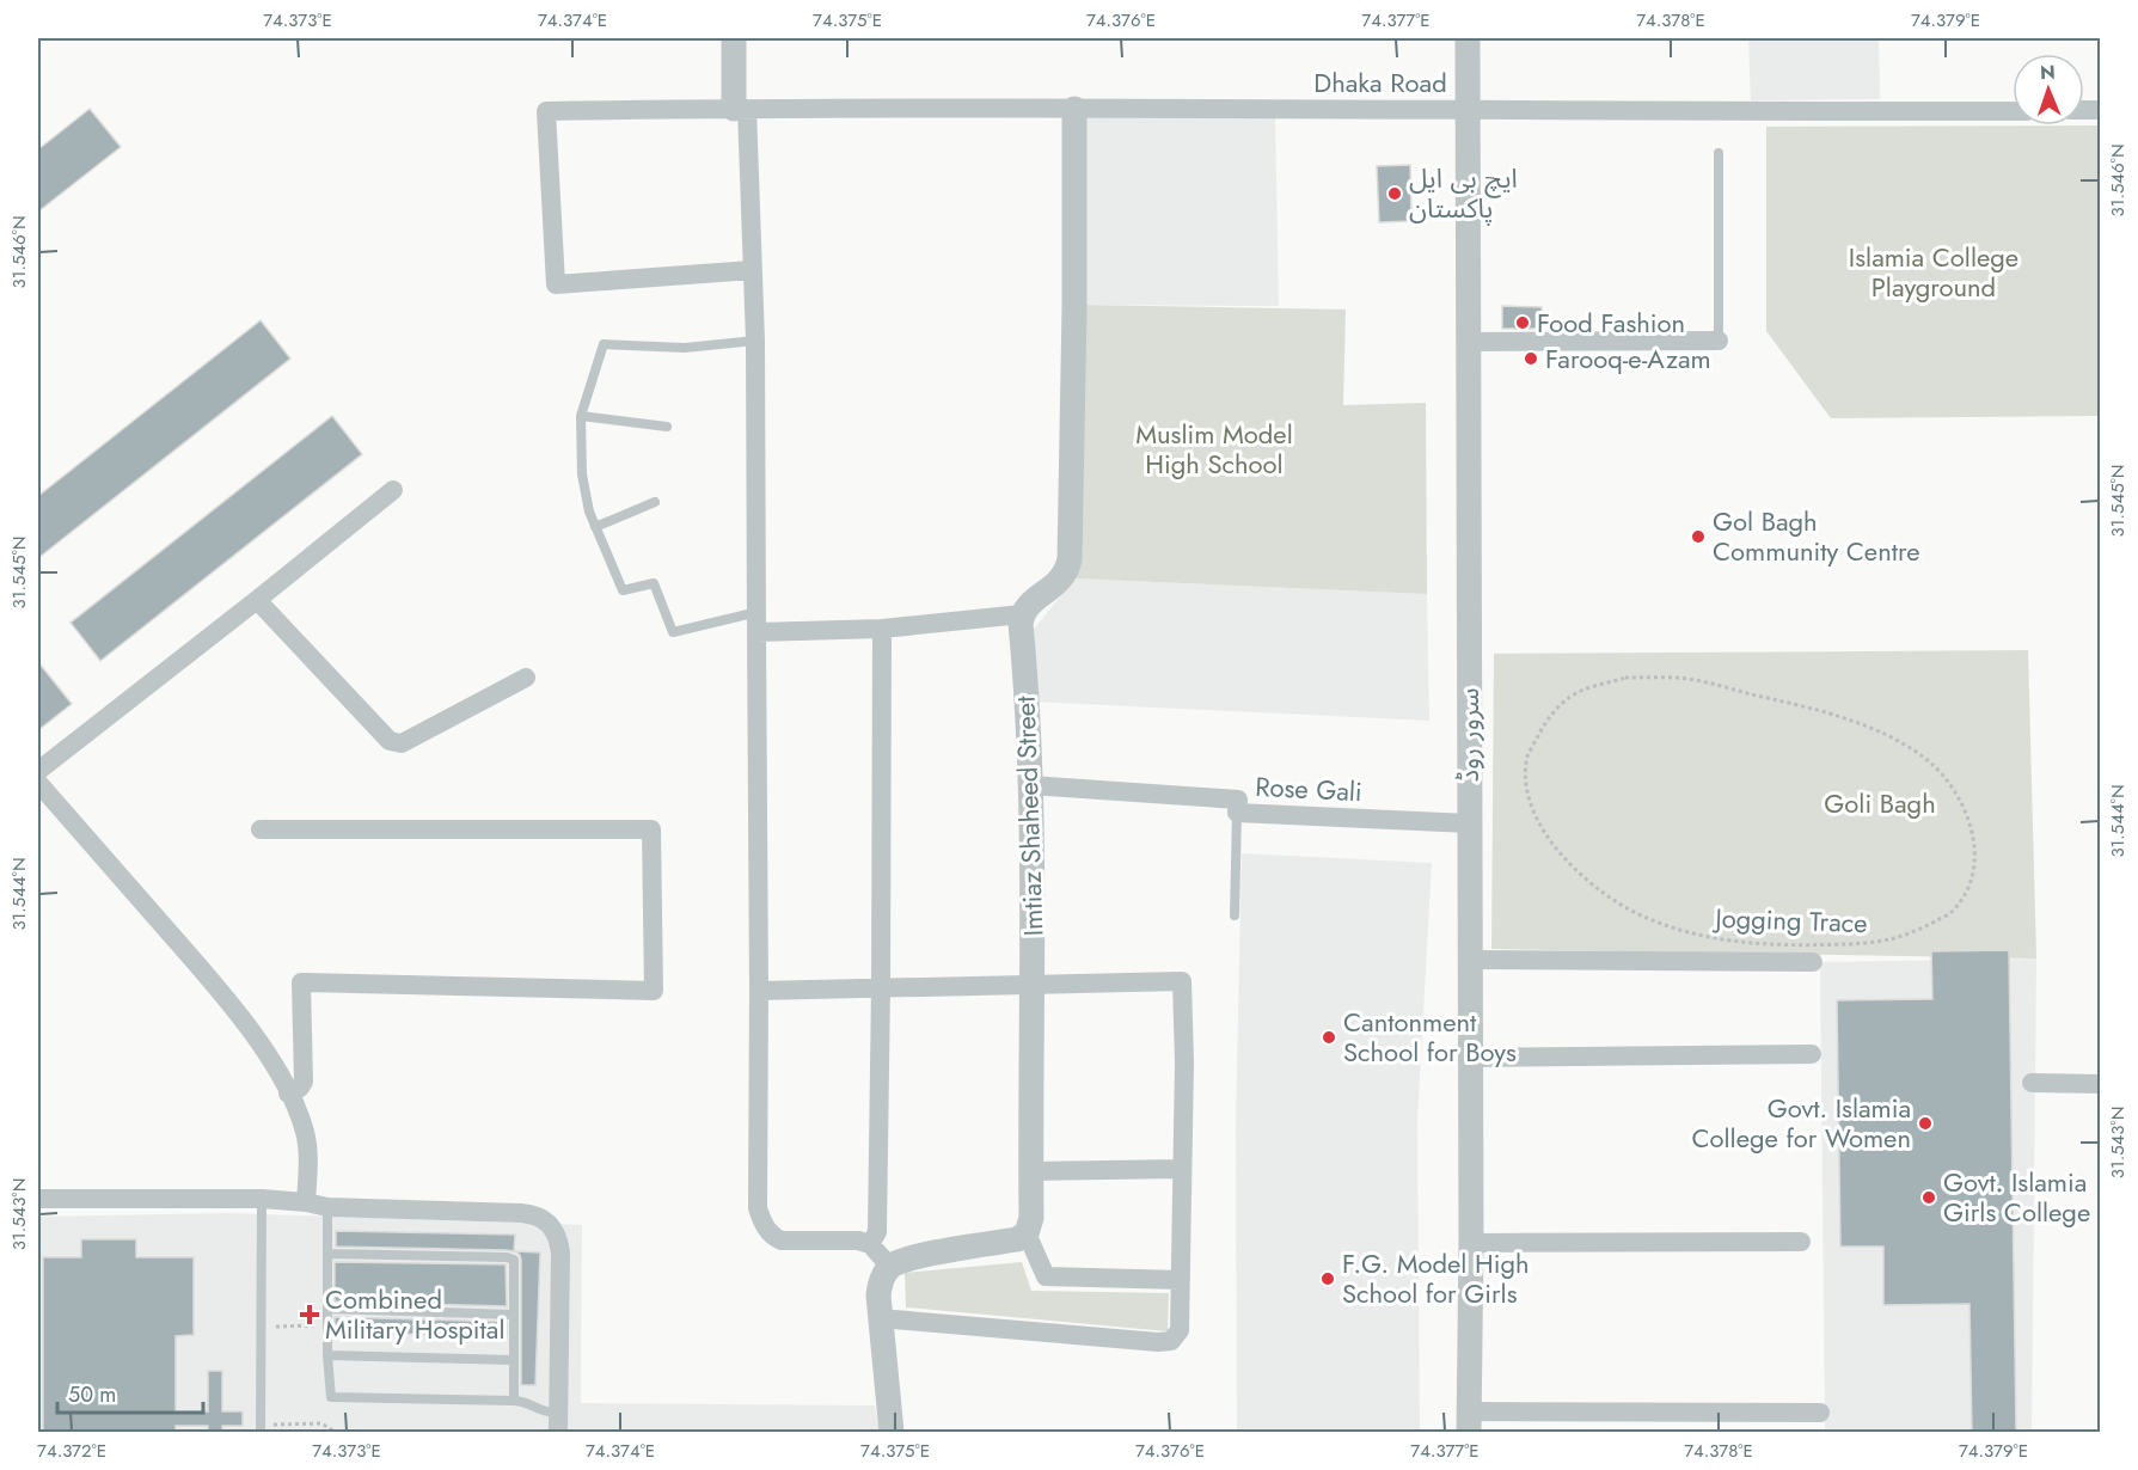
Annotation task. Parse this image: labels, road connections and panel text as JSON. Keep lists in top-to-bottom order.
{
  "streets": {
    "street": [
      "Dhaka Road",
      "سرور روڈ",
      "Rose Gali",
      "Imtiaz Shaheed Street"
    ],
    "path": ["Jogging Trace"]
  },
  "crossings": [
    ["Dhaka Road", "سرور روڈ"],
    ["سرور روڈ", "Rose Gali"],
    ["Rose Gali", "Imtiaz Shaheed Street"]
  ],
  "parks": ["Islamia College Playground", "Muslim Model High School", "Goli Bagh"],
  "places": {
    "other": [
      "ایچ بی ایل پاکستان",
      "Food Fashion",
      "Farooq-e-Azam",
      "Gol Bagh Community Centre",
      "Cantonment School for Boys",
      "Govt. Islamia College for Women",
      "Govt. Islamia Girls College",
      "F.G. Model High School for Girls"
    ],
    "health": ["Combined Military Hospital"]
  },
  "scale_bar": "50 m",
  "north": "top",
  "coordinates": [
    "74.373°E",
    "74.374°E",
    "74.375°E",
    "74.376°E",
    "74.377°E",
    "74.378°E",
    "74.379°E",
    "31.546°N",
    "31.545°N",
    "31.544°N",
    "31.543°N",
    "74.372°E"
  ]
}
